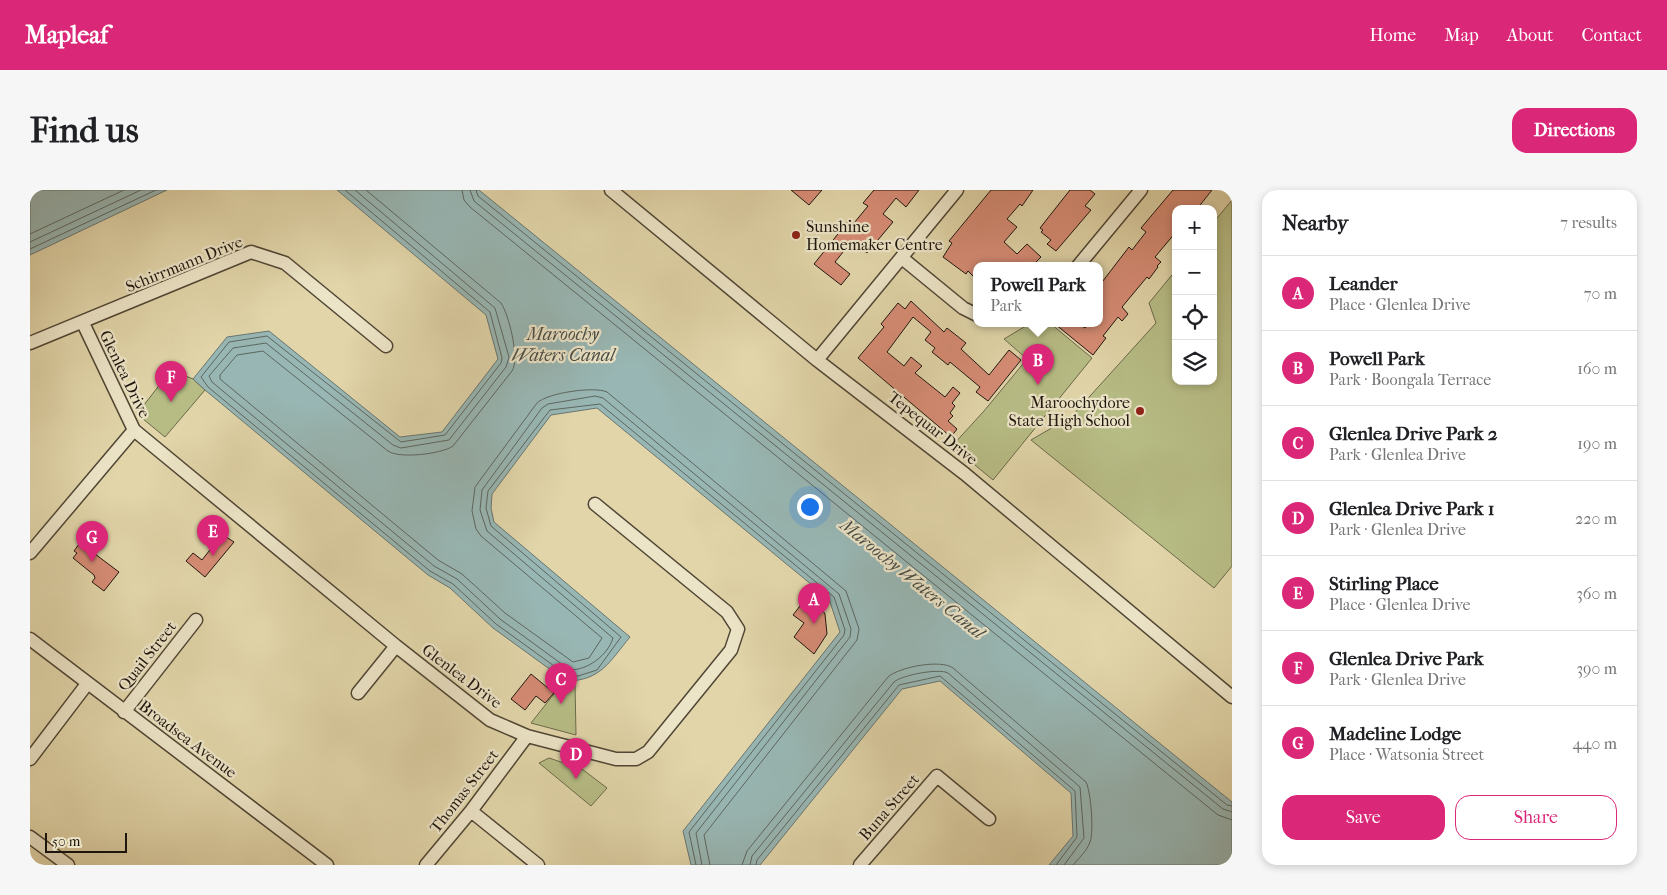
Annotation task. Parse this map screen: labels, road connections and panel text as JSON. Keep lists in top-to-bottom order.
{
  "streets": {
    "street": [
      "Schirrmann Drive",
      "Glenlea Drive",
      "Tepequar Drive",
      "Quail Street",
      "Broadsea Avenue",
      "Thomas Street",
      "Buna Street"
    ]
  },
  "crossings": [
    ["Schirrmann Drive", "Glenlea Drive"],
    ["Glenlea Drive", "Thomas Street"],
    ["Quail Street", "Broadsea Avenue"]
  ],
  "water": ["Maroochy Waters Canal"],
  "places": ["Sunshine Homemaker Centre", "Maroochydore State High School"],
  "scale_bar": "50 m",
  "page": {
    "header": "Mapleaf",
    "nav": [
      "Home",
      "Map",
      "About",
      "Contact"
    ],
    "buttons": [
      "Directions",
      ["Save", "Share"]
    ],
    "title": "Find us",
    "heading": ["Nearby", "7 results"],
    "map_buttons": ["+", "−"],
    "list": [
      {
        "mark": "A",
        "name": "Leander",
        "note": "Place · Glenlea Drive",
        "value": "70 m"
      },
      {
        "mark": "B",
        "name": "Powell Park",
        "note": "Park · Boongala Terrace",
        "value": "160 m"
      },
      {
        "mark": "C",
        "name": "Glenlea Drive Park 2",
        "note": "Park · Glenlea Drive",
        "value": "190 m"
      },
      {
        "mark": "D",
        "name": "Glenlea Drive Park 1",
        "note": "Park · Glenlea Drive",
        "value": "220 m"
      },
      {
        "mark": "E",
        "name": "Stirling Place",
        "note": "Place · Glenlea Drive",
        "value": "360 m"
      },
      {
        "mark": "F",
        "name": "Glenlea Drive Park",
        "note": "Park · Glenlea Drive",
        "value": "390 m"
      },
      {
        "mark": "G",
        "name": "Madeline Lodge",
        "note": "Place · Watsonia Street",
        "value": "440 m"
      }
    ],
    "popup": ["Powell Park", "Park"],
    "pins": [
      "B",
      "F",
      "E",
      "G",
      "A",
      "C",
      "D"
    ],
    "scale": "50 m"
  }
}
